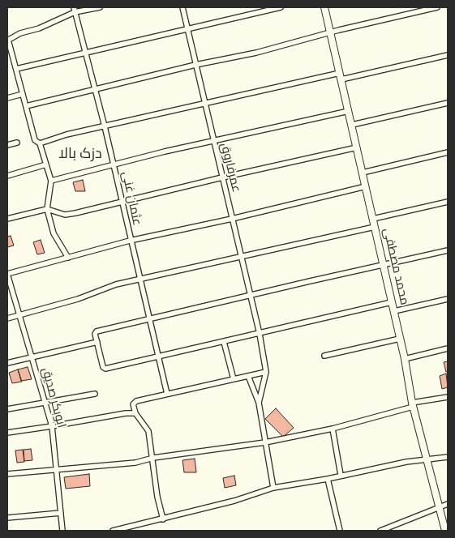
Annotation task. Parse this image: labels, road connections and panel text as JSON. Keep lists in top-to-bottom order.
{
  "streets": {
    "street": [
      "عمرفاروق",
      "عثمان غنی",
      "محمد مصطفی",
      "ابوبکر صدیق"
    ]
  },
  "districts": ["دزک بالا"]
}
